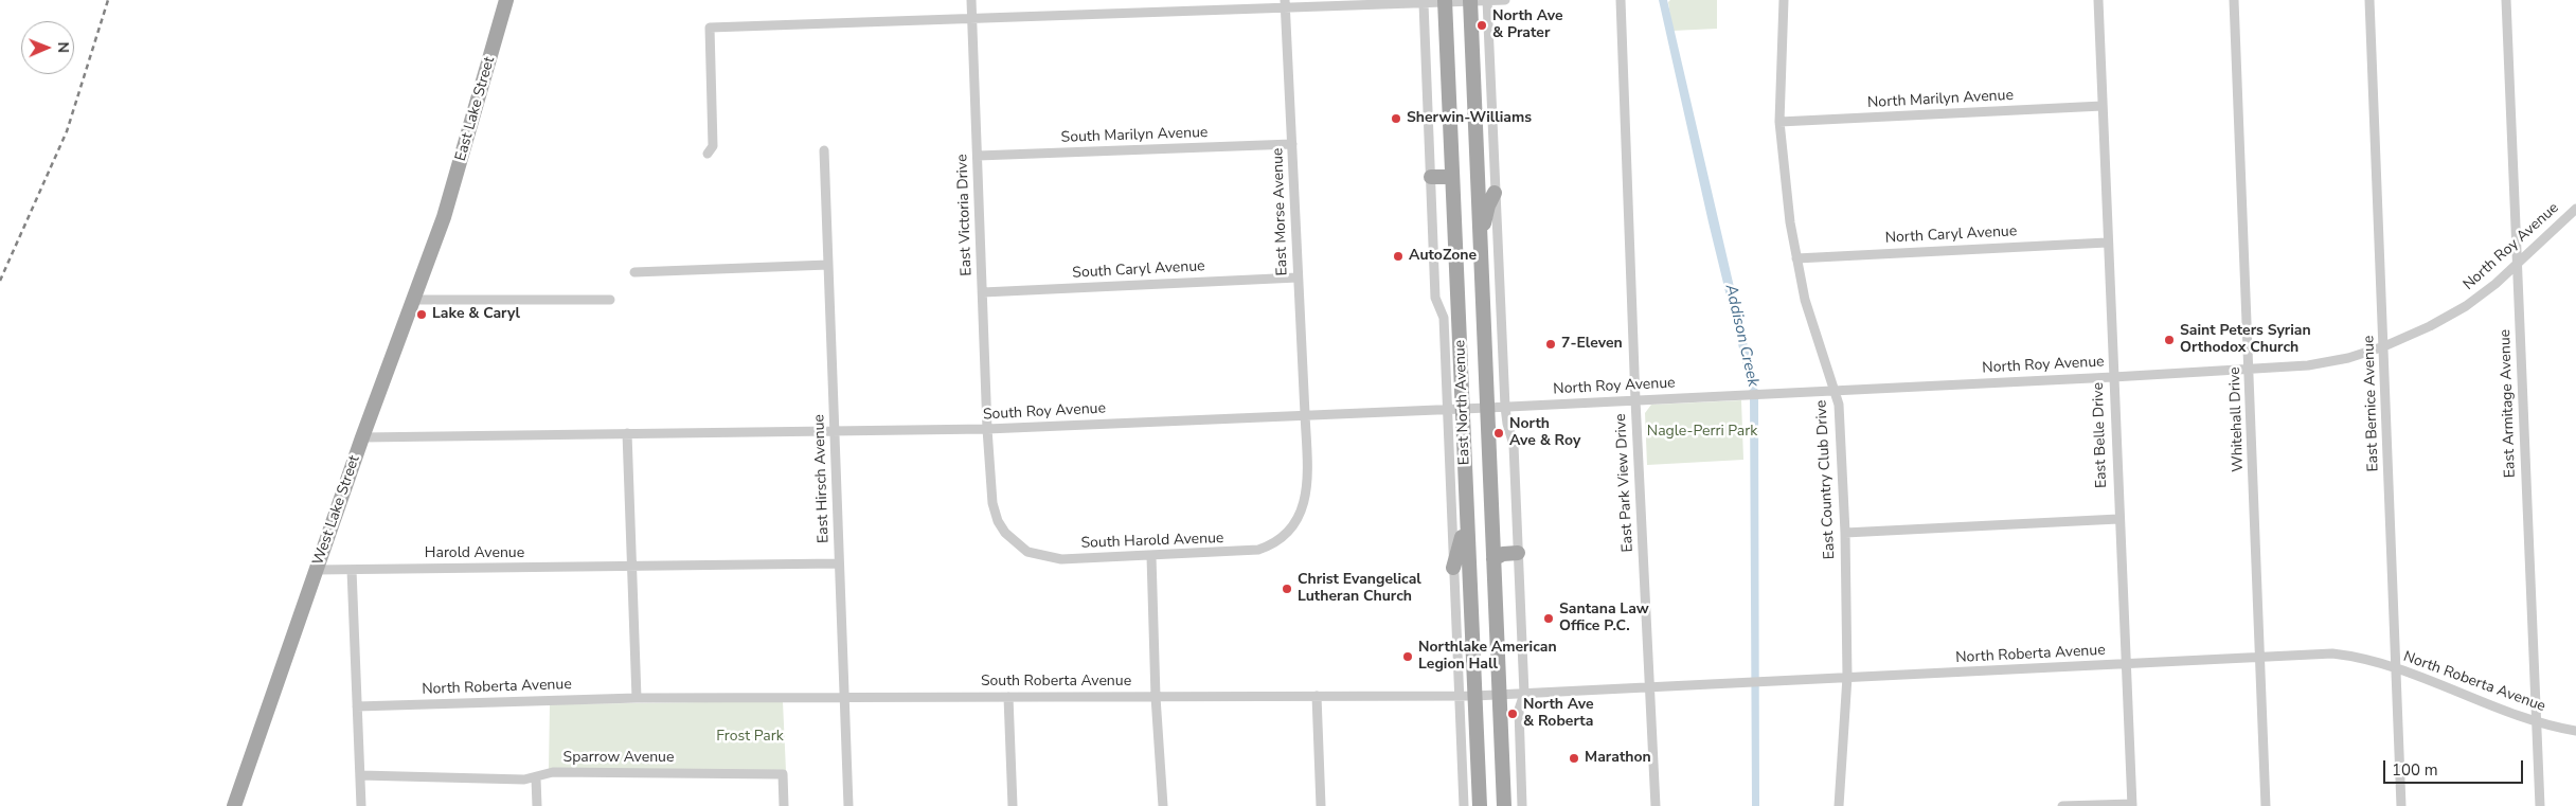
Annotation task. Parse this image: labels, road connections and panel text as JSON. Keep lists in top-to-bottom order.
{
  "streets": {
    "main road": ["East Lake Street", "East North Avenue", "West Lake Street"],
    "street": [
      "North Marilyn Avenue",
      "South Marilyn Avenue",
      "East Morse Avenue",
      "East Victoria Drive",
      "North Caryl Avenue",
      "North Roy Avenue",
      "South Caryl Avenue",
      "East Bernice Avenue",
      "East Armitage Avenue",
      "South Roy Avenue",
      "Whitehall Drive",
      "East Belle Drive",
      "East Hirsch Avenue",
      "East Country Club Drive",
      "East Park View Drive",
      "South Harold Avenue",
      "Harold Avenue",
      "North Roberta Avenue",
      "South Roberta Avenue",
      "Sparrow Avenue"
    ]
  },
  "crossings": [
    ["North Marilyn Avenue", "East Belle Drive"],
    ["North Marilyn Avenue", "East Country Club Drive"],
    ["East Lake Street", "West Lake Street"],
    ["South Marilyn Avenue", "East Morse Avenue"],
    ["South Marilyn Avenue", "East Victoria Drive"],
    ["East Morse Avenue", "South Caryl Avenue"],
    ["East Morse Avenue", "South Roy Avenue"],
    ["East Morse Avenue", "South Harold Avenue"],
    ["East Victoria Drive", "South Caryl Avenue"],
    ["East Victoria Drive", "South Roy Avenue"],
    ["East Victoria Drive", "South Harold Avenue"],
    ["North Caryl Avenue", "East Belle Drive"],
    ["North Caryl Avenue", "East Country Club Drive"],
    ["North Roy Avenue", "East North Avenue"],
    ["North Roy Avenue", "East Bernice Avenue"],
    ["North Roy Avenue", "East Armitage Avenue"],
    ["North Roy Avenue", "South Roy Avenue"],
    ["North Roy Avenue", "Whitehall Drive"],
    ["North Roy Avenue", "East Belle Drive"],
    ["North Roy Avenue", "East Country Club Drive"],
    ["North Roy Avenue", "East Park View Drive"],
    ["East North Avenue", "South Roy Avenue"],
    ["East North Avenue", "North Roberta Avenue"],
    ["East North Avenue", "South Roberta Avenue"],
    ["East Bernice Avenue", "North Roberta Avenue"],
    ["East Armitage Avenue", "North Roberta Avenue"],
    ["South Roy Avenue", "East Hirsch Avenue"],
    ["South Roy Avenue", "West Lake Street"],
    ["South Roy Avenue", "South Harold Avenue"],
    ["Whitehall Drive", "North Roberta Avenue"],
    ["East Belle Drive", "North Roberta Avenue"],
    ["East Hirsch Avenue", "South Roberta Avenue"],
    ["East Country Club Drive", "North Roberta Avenue"],
    ["East Park View Drive", "North Roberta Avenue"],
    ["West Lake Street", "Harold Avenue"],
    ["North Roberta Avenue", "South Roberta Avenue"]
  ],
  "water": ["Addison Creek"],
  "parks": ["Nagle-Perri Park", "Frost Park"],
  "places": [
    "North Ave & Prater",
    "Sherwin-Williams",
    "AutoZone",
    "Lake & Caryl",
    "Saint Peters Syrian Orthodox Church",
    "7-Eleven",
    "North Ave & Roy",
    "Christ Evangelical Lutheran Church",
    "Santana Law Office P.C.",
    "Northlake American Legion Hall",
    "North Ave & Roberta",
    "Marathon"
  ],
  "scale_bar": "100 m",
  "north": "right"
}
